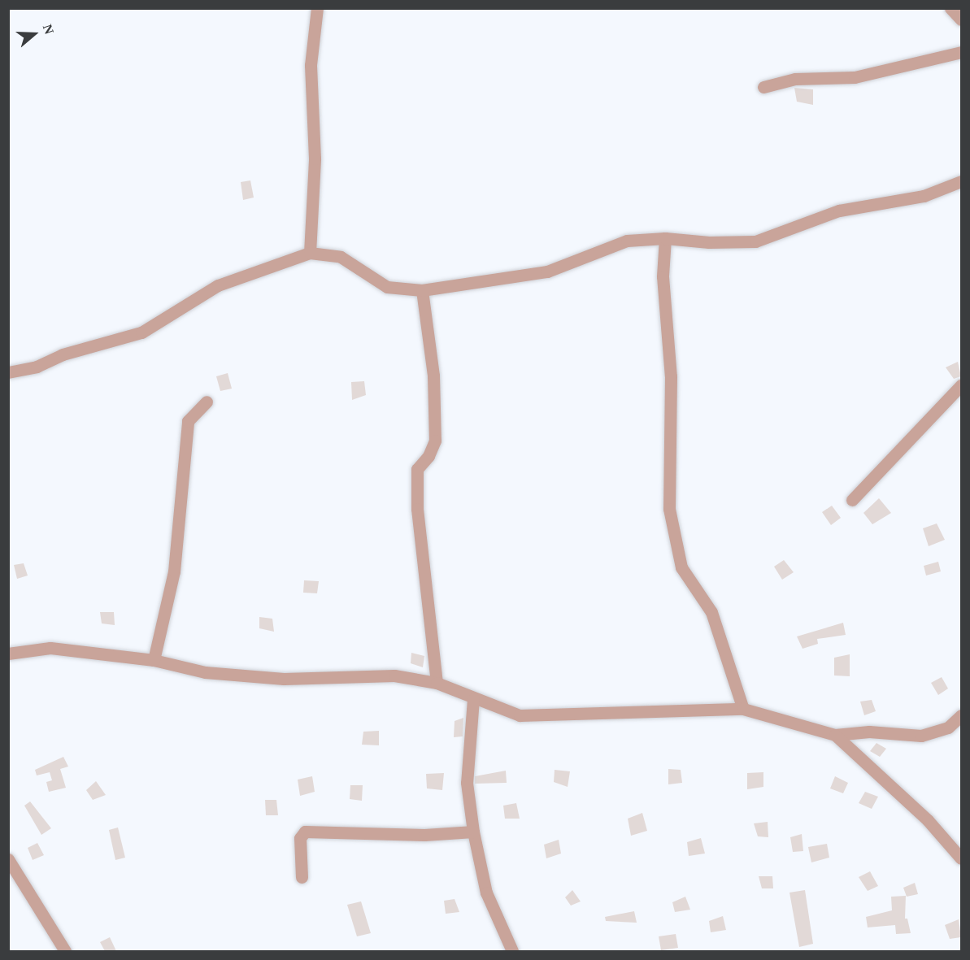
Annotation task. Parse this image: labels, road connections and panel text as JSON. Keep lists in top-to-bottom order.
{
  "north": "right"
}
